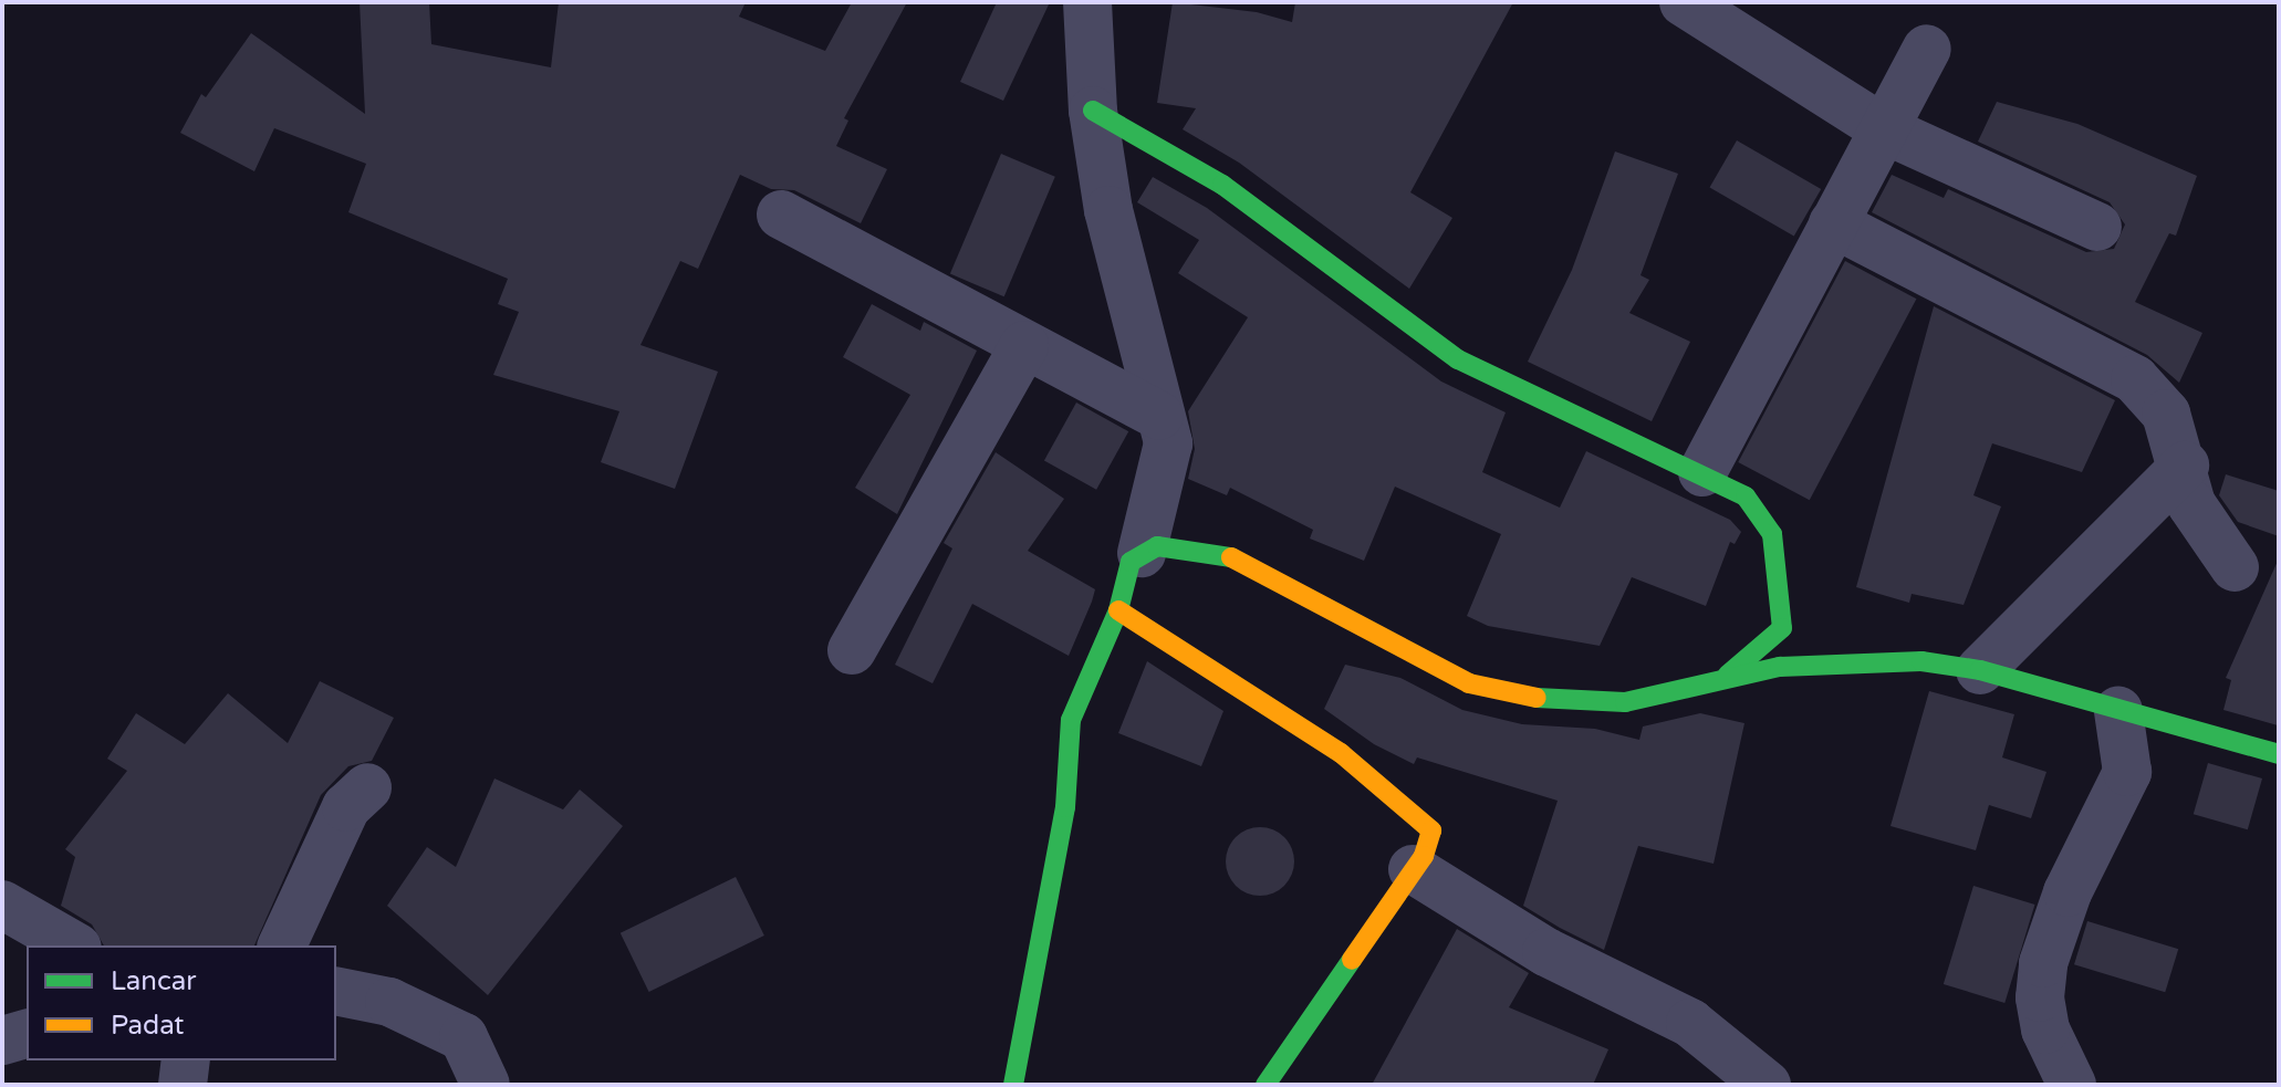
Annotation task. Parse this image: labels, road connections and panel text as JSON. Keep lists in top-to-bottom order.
{
  "legend": ["Lancar", "Padat"]
}
